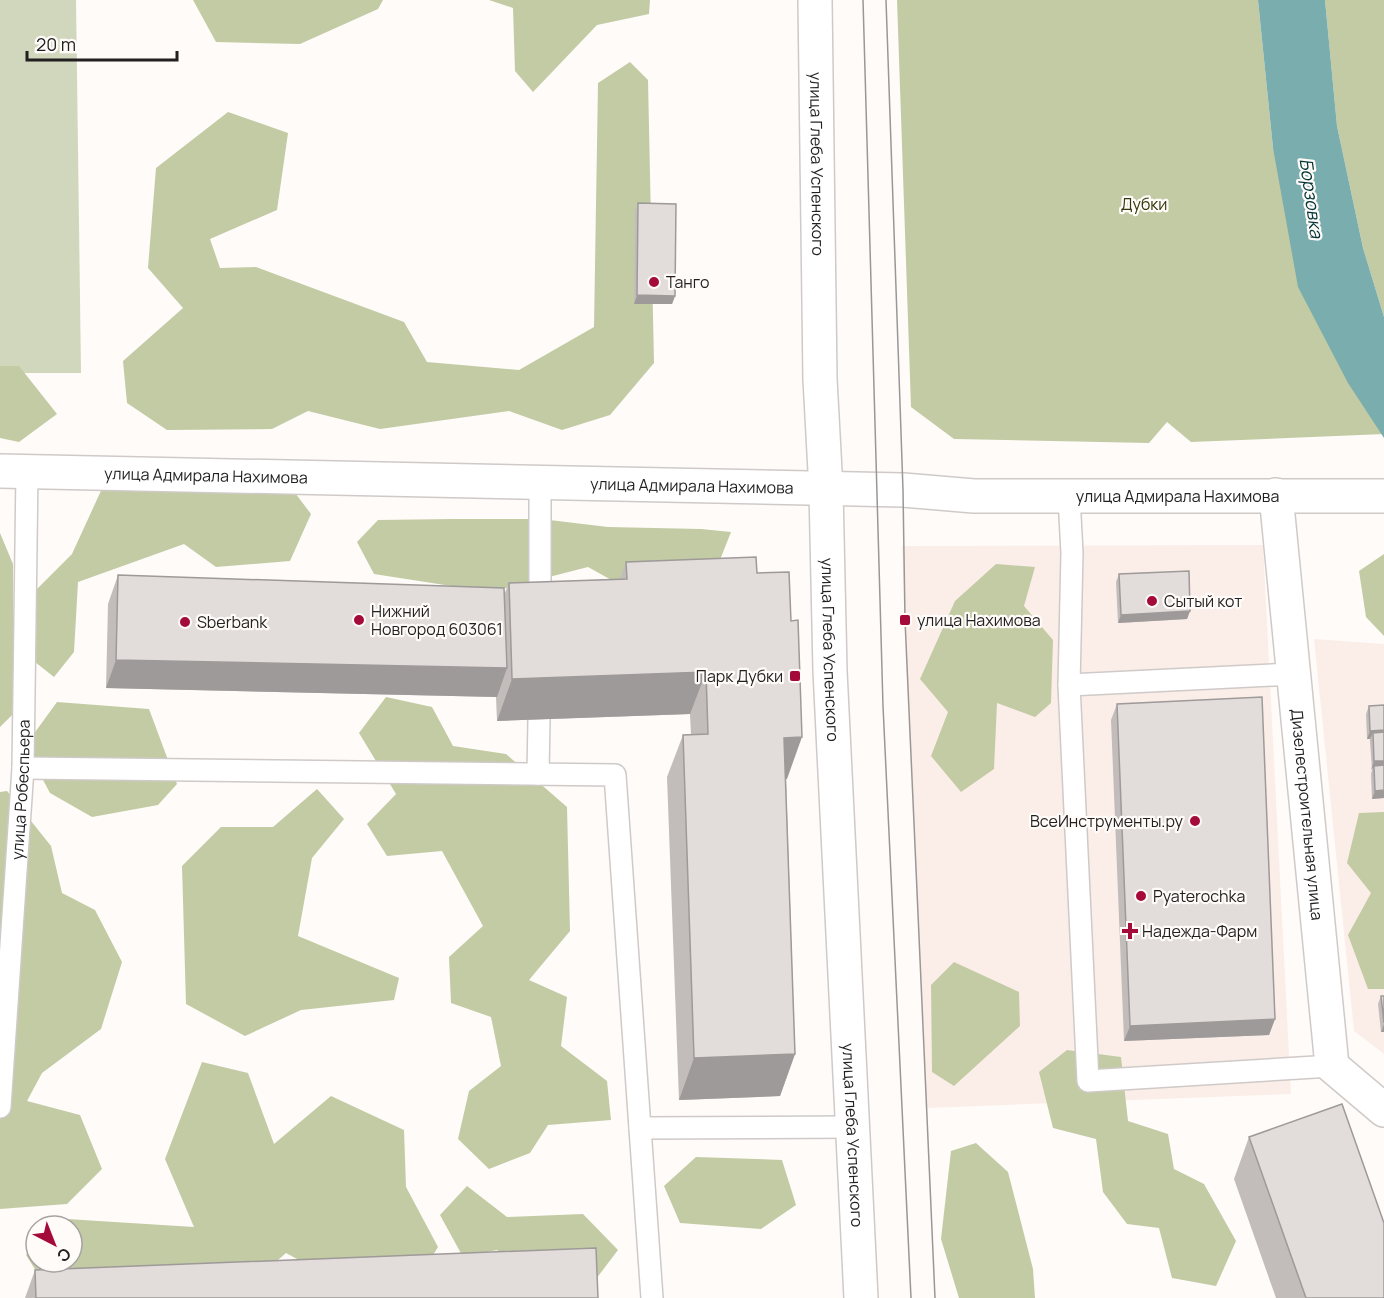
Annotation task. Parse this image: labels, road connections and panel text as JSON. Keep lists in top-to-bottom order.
{
  "streets": {
    "street": ["улица Глеба Успенского", "улица Адмирала Нахимова", "Дизелестроительная улица"],
    "lane": ["улица Робеспьера"]
  },
  "crossings": [
    ["улица Глеба Успенского", "улица Адмирала Нахимова"],
    ["улица Адмирала Нахимова", "улица Робеспьера"],
    ["улица Адмирала Нахимова", "Дизелестроительная улица"]
  ],
  "water": ["Борзовка"],
  "parks": ["Дубки"],
  "places": {
    "other": [
      "Танго",
      "Сытый кот",
      "Нижний Новгород 603061",
      "Sberbank",
      "ВсеИнструменты.ру",
      "Pyaterochka"
    ],
    "transit": ["улица Нахимова", "Парк Дубки"],
    "health": ["Надежда-Фарм"]
  },
  "scale_bar": "20 m",
  "north": "bottom right"
}
